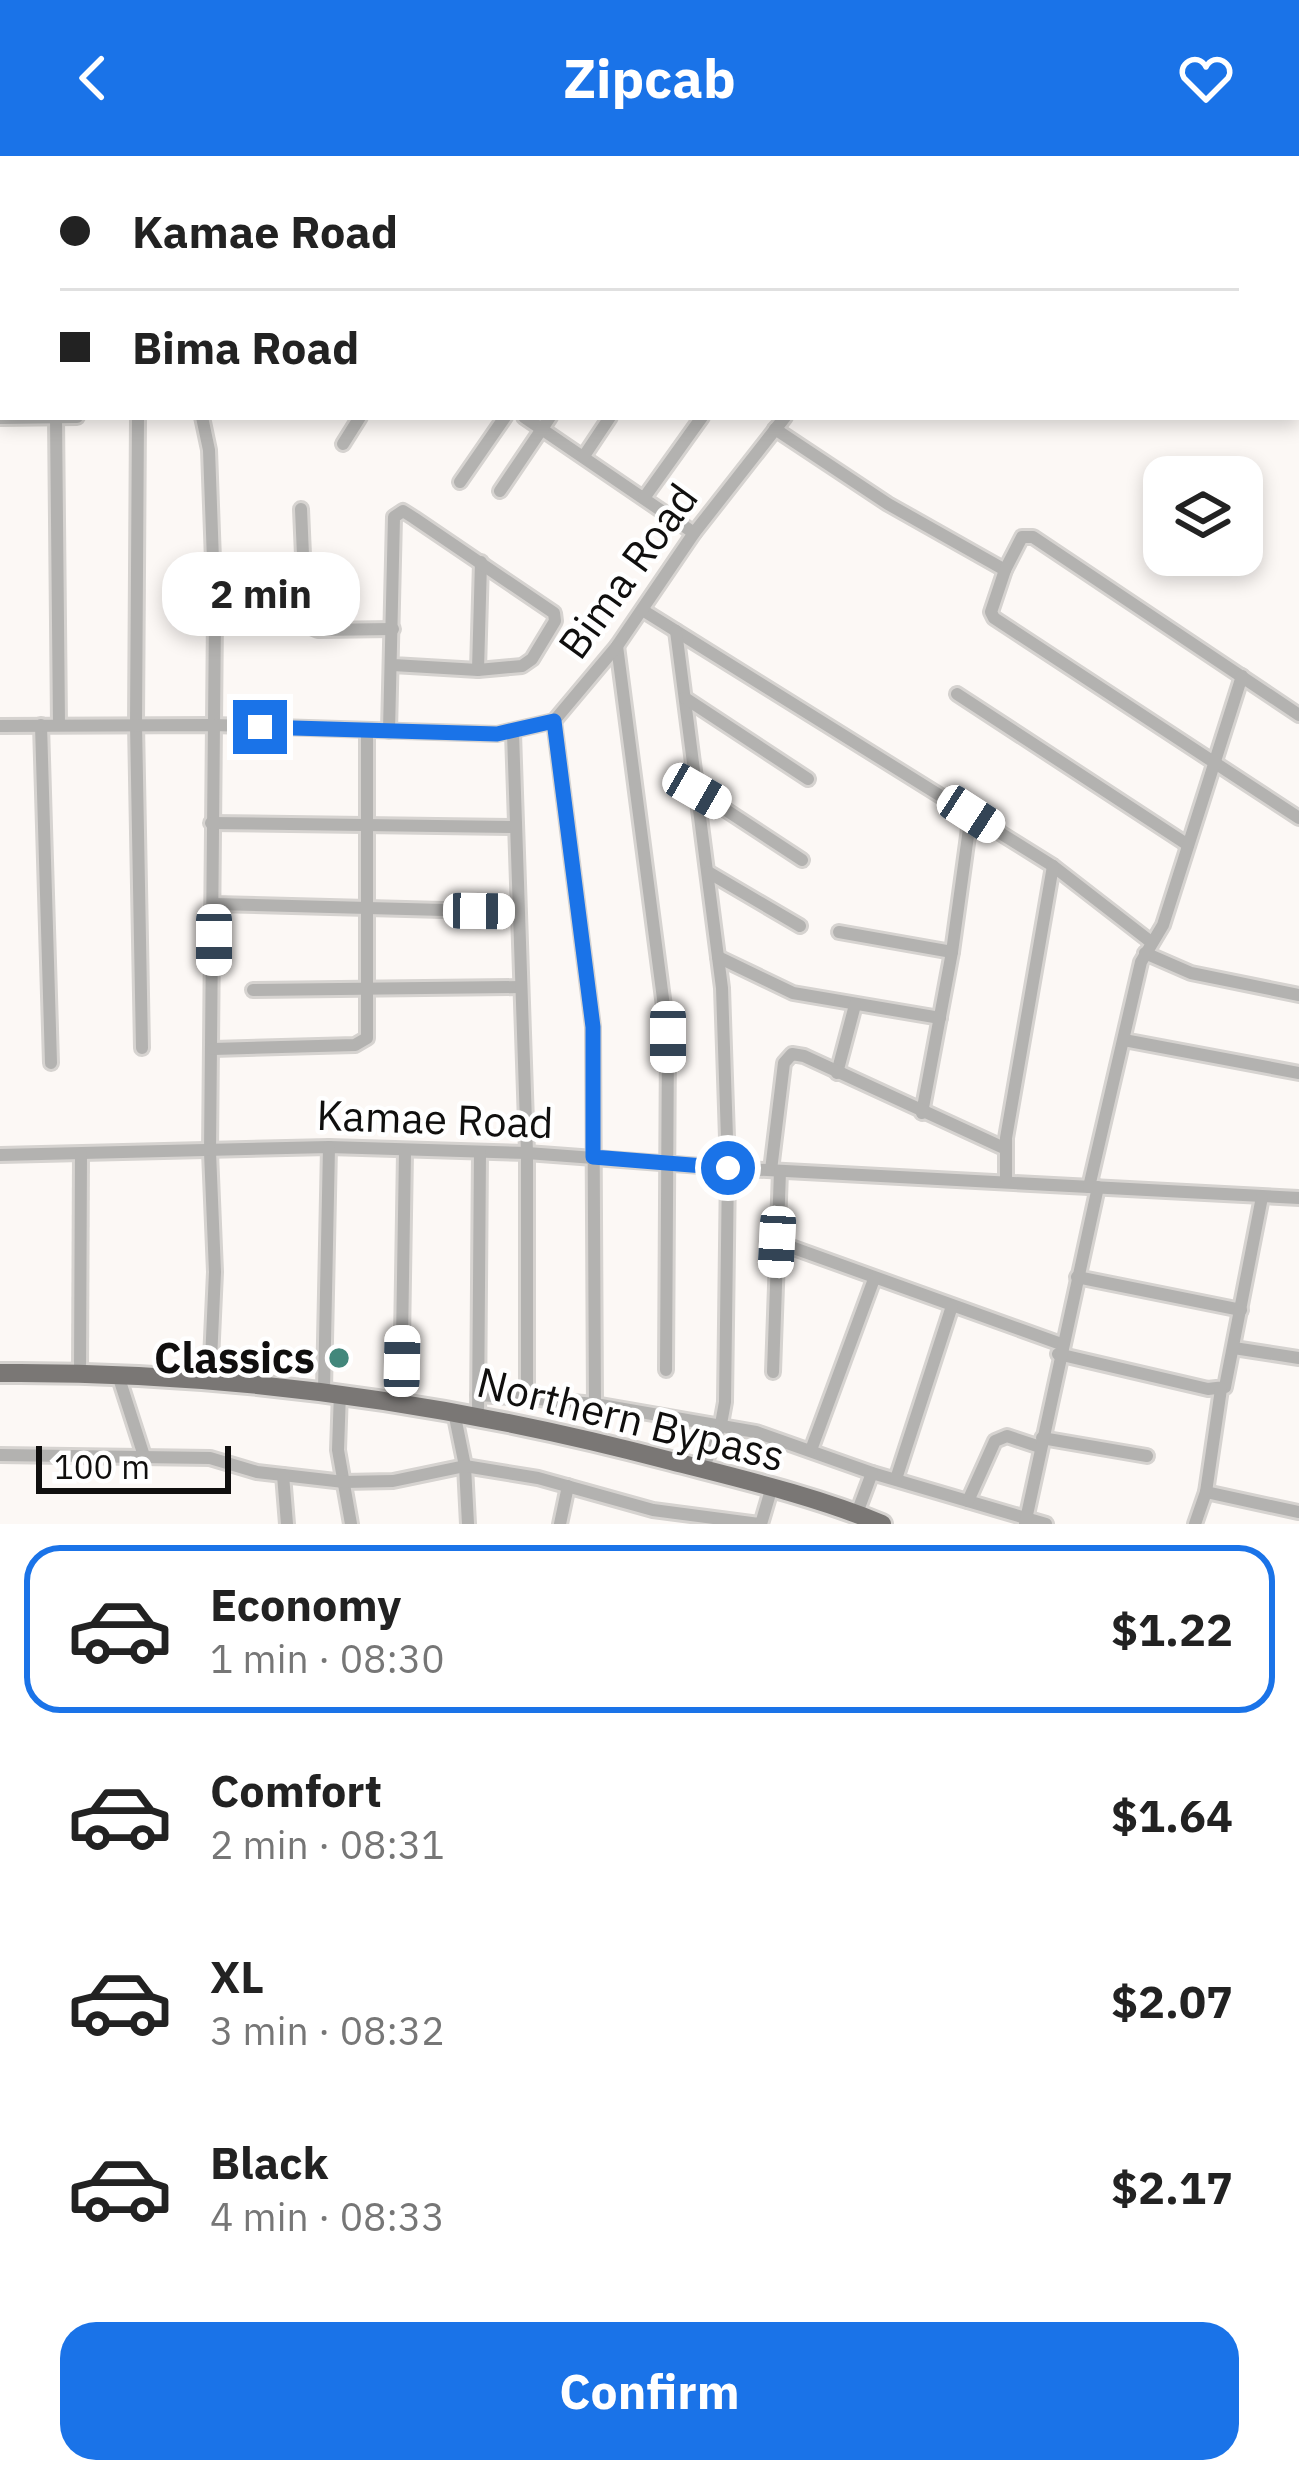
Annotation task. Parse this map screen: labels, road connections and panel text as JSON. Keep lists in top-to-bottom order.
{
  "streets": {
    "main road": ["Northern Bypass"],
    "street": ["Bima Road", "Kamae Road"]
  },
  "places": ["Classics"],
  "scale_bar": "100 m",
  "page": {
    "header": "Zipcab",
    "banner": ["Kamae Road", "Bima Road"],
    "bubble": "2 min",
    "scale": "100 m",
    "list": [
      {
        "name": "Economy",
        "note": "1 min · 08:30",
        "value": "$1.22"
      },
      {
        "name": "Comfort",
        "note": "2 min · 08:31",
        "value": "$1.64"
      },
      {
        "name": "XL",
        "note": "3 min · 08:32",
        "value": "$2.07"
      },
      {
        "name": "Black",
        "note": "4 min · 08:33",
        "value": "$2.17"
      }
    ],
    "buttons": "Confirm"
  }
}
